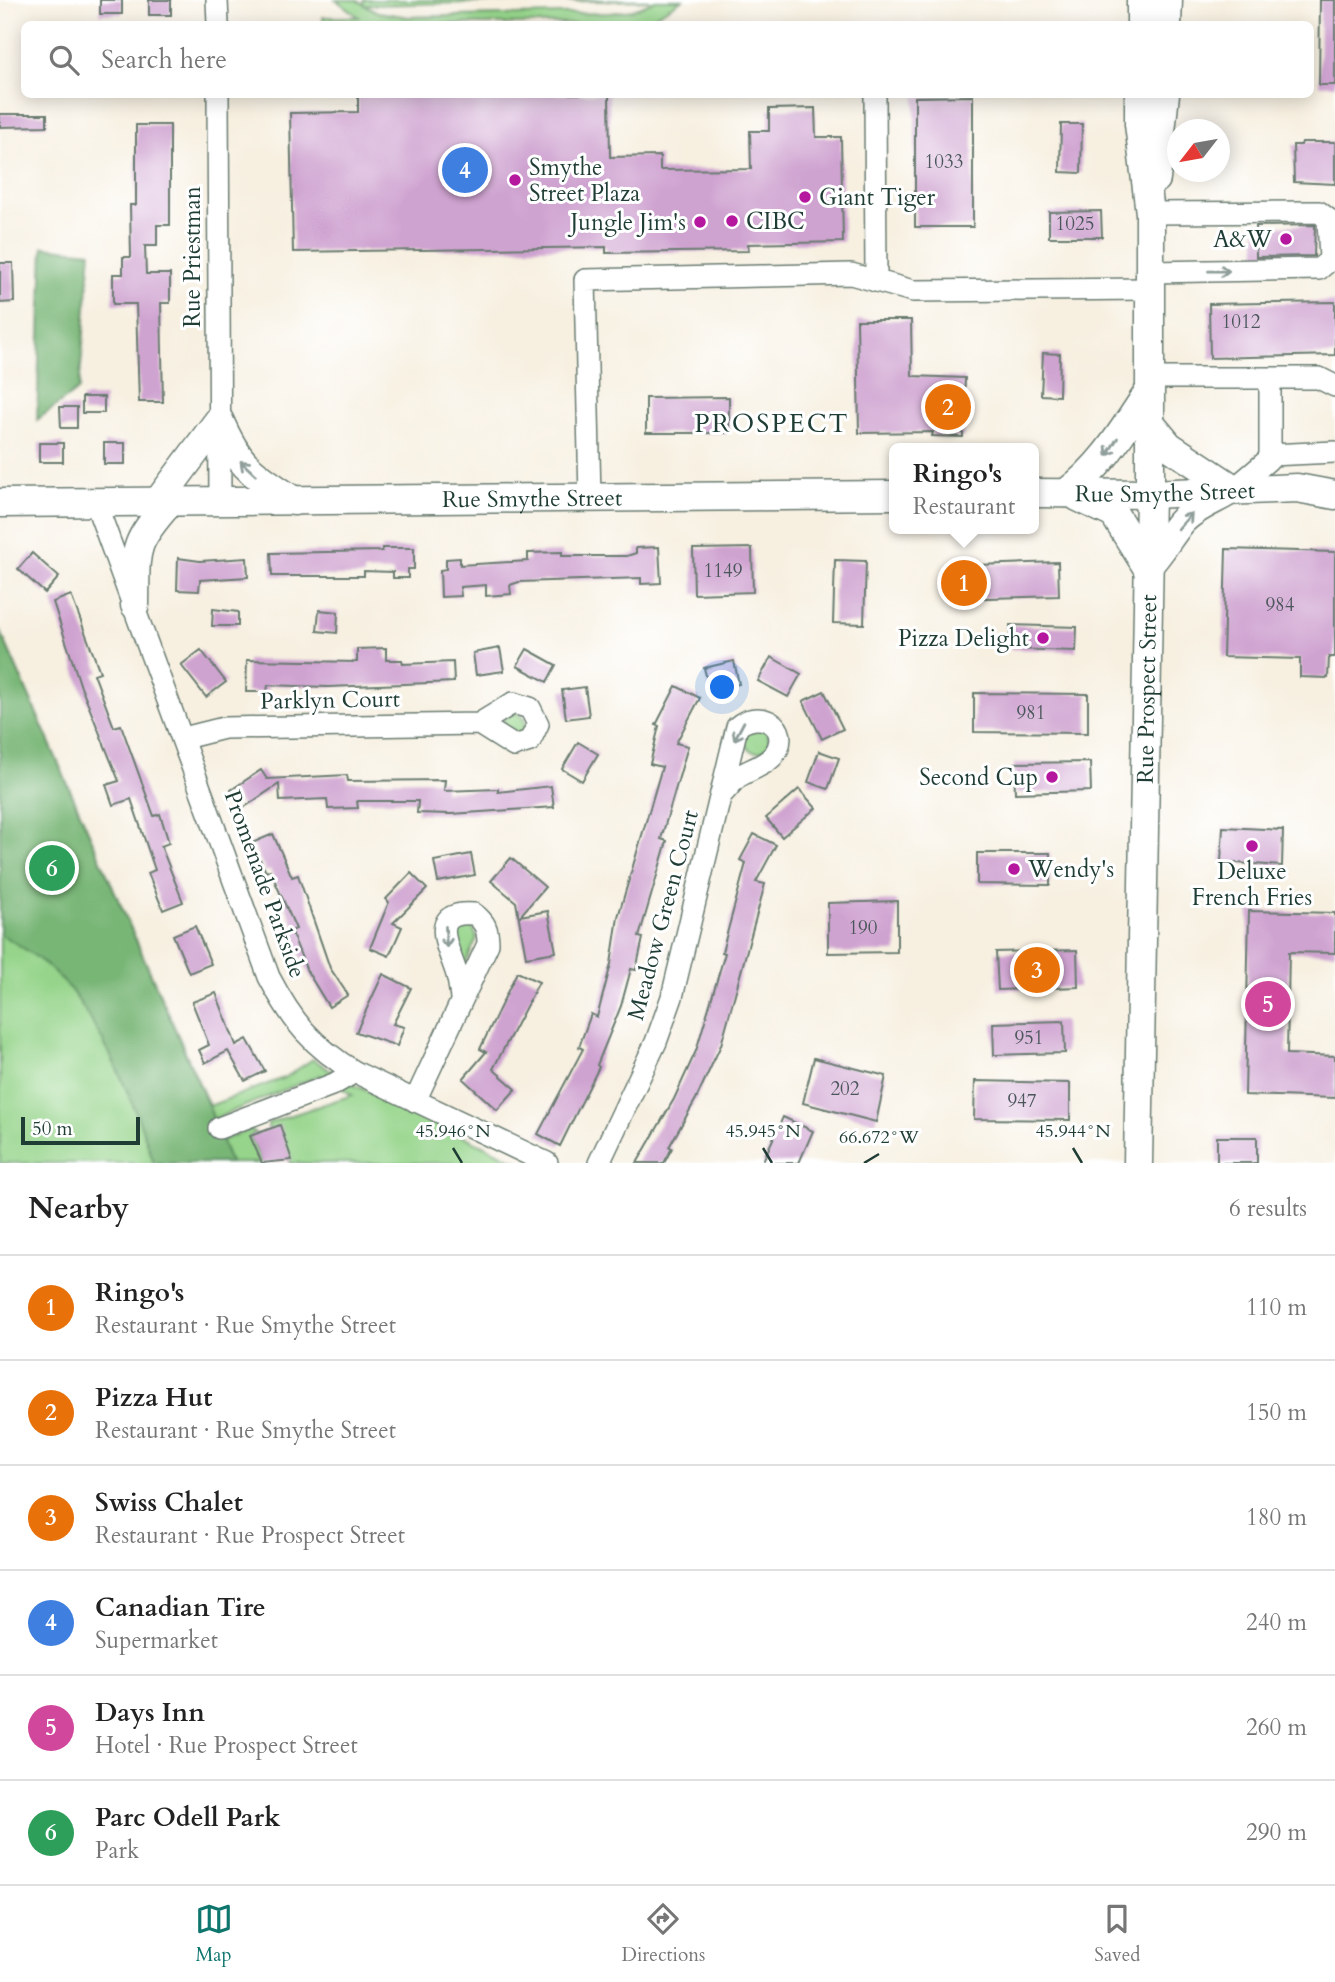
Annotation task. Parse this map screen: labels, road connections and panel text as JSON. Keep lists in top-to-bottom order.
{
  "streets": {
    "main road": ["Rue Smythe Street", "Rue Prospect Street"],
    "street": [
      "Rue Priestman",
      "Parklyn Court",
      "Promenade Parkside",
      "Meadow Green Court"
    ]
  },
  "crossings": [
    ["Rue Priestman", "Rue Smythe Street"],
    ["Rue Smythe Street", "Rue Prospect Street"],
    ["Rue Smythe Street", "Promenade Parkside"],
    ["Parklyn Court", "Promenade Parkside"]
  ],
  "districts": ["PROSPECT"],
  "places": [
    "Smythe Street Plaza",
    "Giant Tiger",
    "CIBC",
    "Jungle Jim's",
    "A&W",
    "Pizza Delight",
    "Second Cup",
    "Deluxe French Fries",
    "Wendy's"
  ],
  "house_numbers": [
    "1033",
    "1025",
    "1012",
    "1149",
    "984",
    "981",
    "190",
    "951",
    "202",
    "947"
  ],
  "scale_bar": "50 m",
  "north": "bottom left",
  "page": {
    "search": "Search here",
    "pins": [
      "4",
      "2",
      "1",
      "6",
      "3",
      "5"
    ],
    "popup": ["Ringo's", "Restaurant"],
    "scale": "50 m",
    "heading": ["Nearby", "6 results"],
    "list": [
      {
        "mark": "1",
        "name": "Ringo's",
        "note": "Restaurant · Rue Smythe Street",
        "value": "110 m"
      },
      {
        "mark": "2",
        "name": "Pizza Hut",
        "note": "Restaurant · Rue Smythe Street",
        "value": "150 m"
      },
      {
        "mark": "3",
        "name": "Swiss Chalet",
        "note": "Restaurant · Rue Prospect Street",
        "value": "180 m"
      },
      {
        "mark": "4",
        "name": "Canadian Tire",
        "note": "Supermarket",
        "value": "240 m"
      },
      {
        "mark": "5",
        "name": "Days Inn",
        "note": "Hotel · Rue Prospect Street",
        "value": "260 m"
      },
      {
        "mark": "6",
        "name": "Parc Odell Park",
        "note": "Park",
        "value": "290 m"
      }
    ],
    "nav": ["Map", "Directions", "Saved"]
  },
  "coordinates": [
    "45.946°N",
    "45.945°N",
    "45.944°N",
    "66.672°W"
  ]
}
